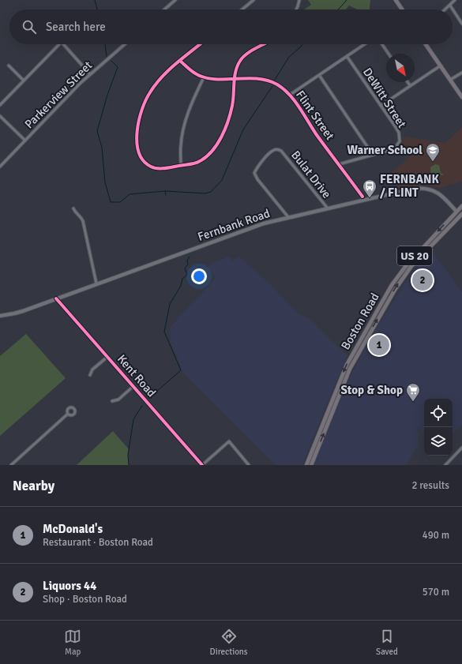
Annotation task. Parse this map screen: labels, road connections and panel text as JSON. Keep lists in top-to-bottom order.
{
  "streets": {
    "main road": ["Fernbank Road", "US 20", "Boston Road"],
    "street": [
      "Parkerview Street",
      "DeWitt Street",
      "Flint Street",
      "Bulat Drive",
      "Kent Road"
    ]
  },
  "crossings": [
    ["DeWitt Street", "Flint Street"],
    ["Bulat Drive", "Fernbank Road"],
    ["Fernbank Road", "Boston Road"],
    ["Fernbank Road", "Kent Road"]
  ],
  "places": {
    "school or university": ["Warner School"],
    "bus stop": ["FERNBANK / FLINT"],
    "supermarket": ["Stop & Shop"]
  },
  "north": "bottom right",
  "page": {
    "search": "Search here",
    "pins": ["2", "1"],
    "heading": ["Nearby", "2 results"],
    "list": [
      {
        "mark": "1",
        "name": "McDonald's",
        "note": "Restaurant · Boston Road",
        "value": "490 m"
      },
      {
        "mark": "2",
        "name": "Liquors 44",
        "note": "Shop · Boston Road",
        "value": "570 m"
      }
    ],
    "nav": ["Map", "Directions", "Saved"]
  }
}
